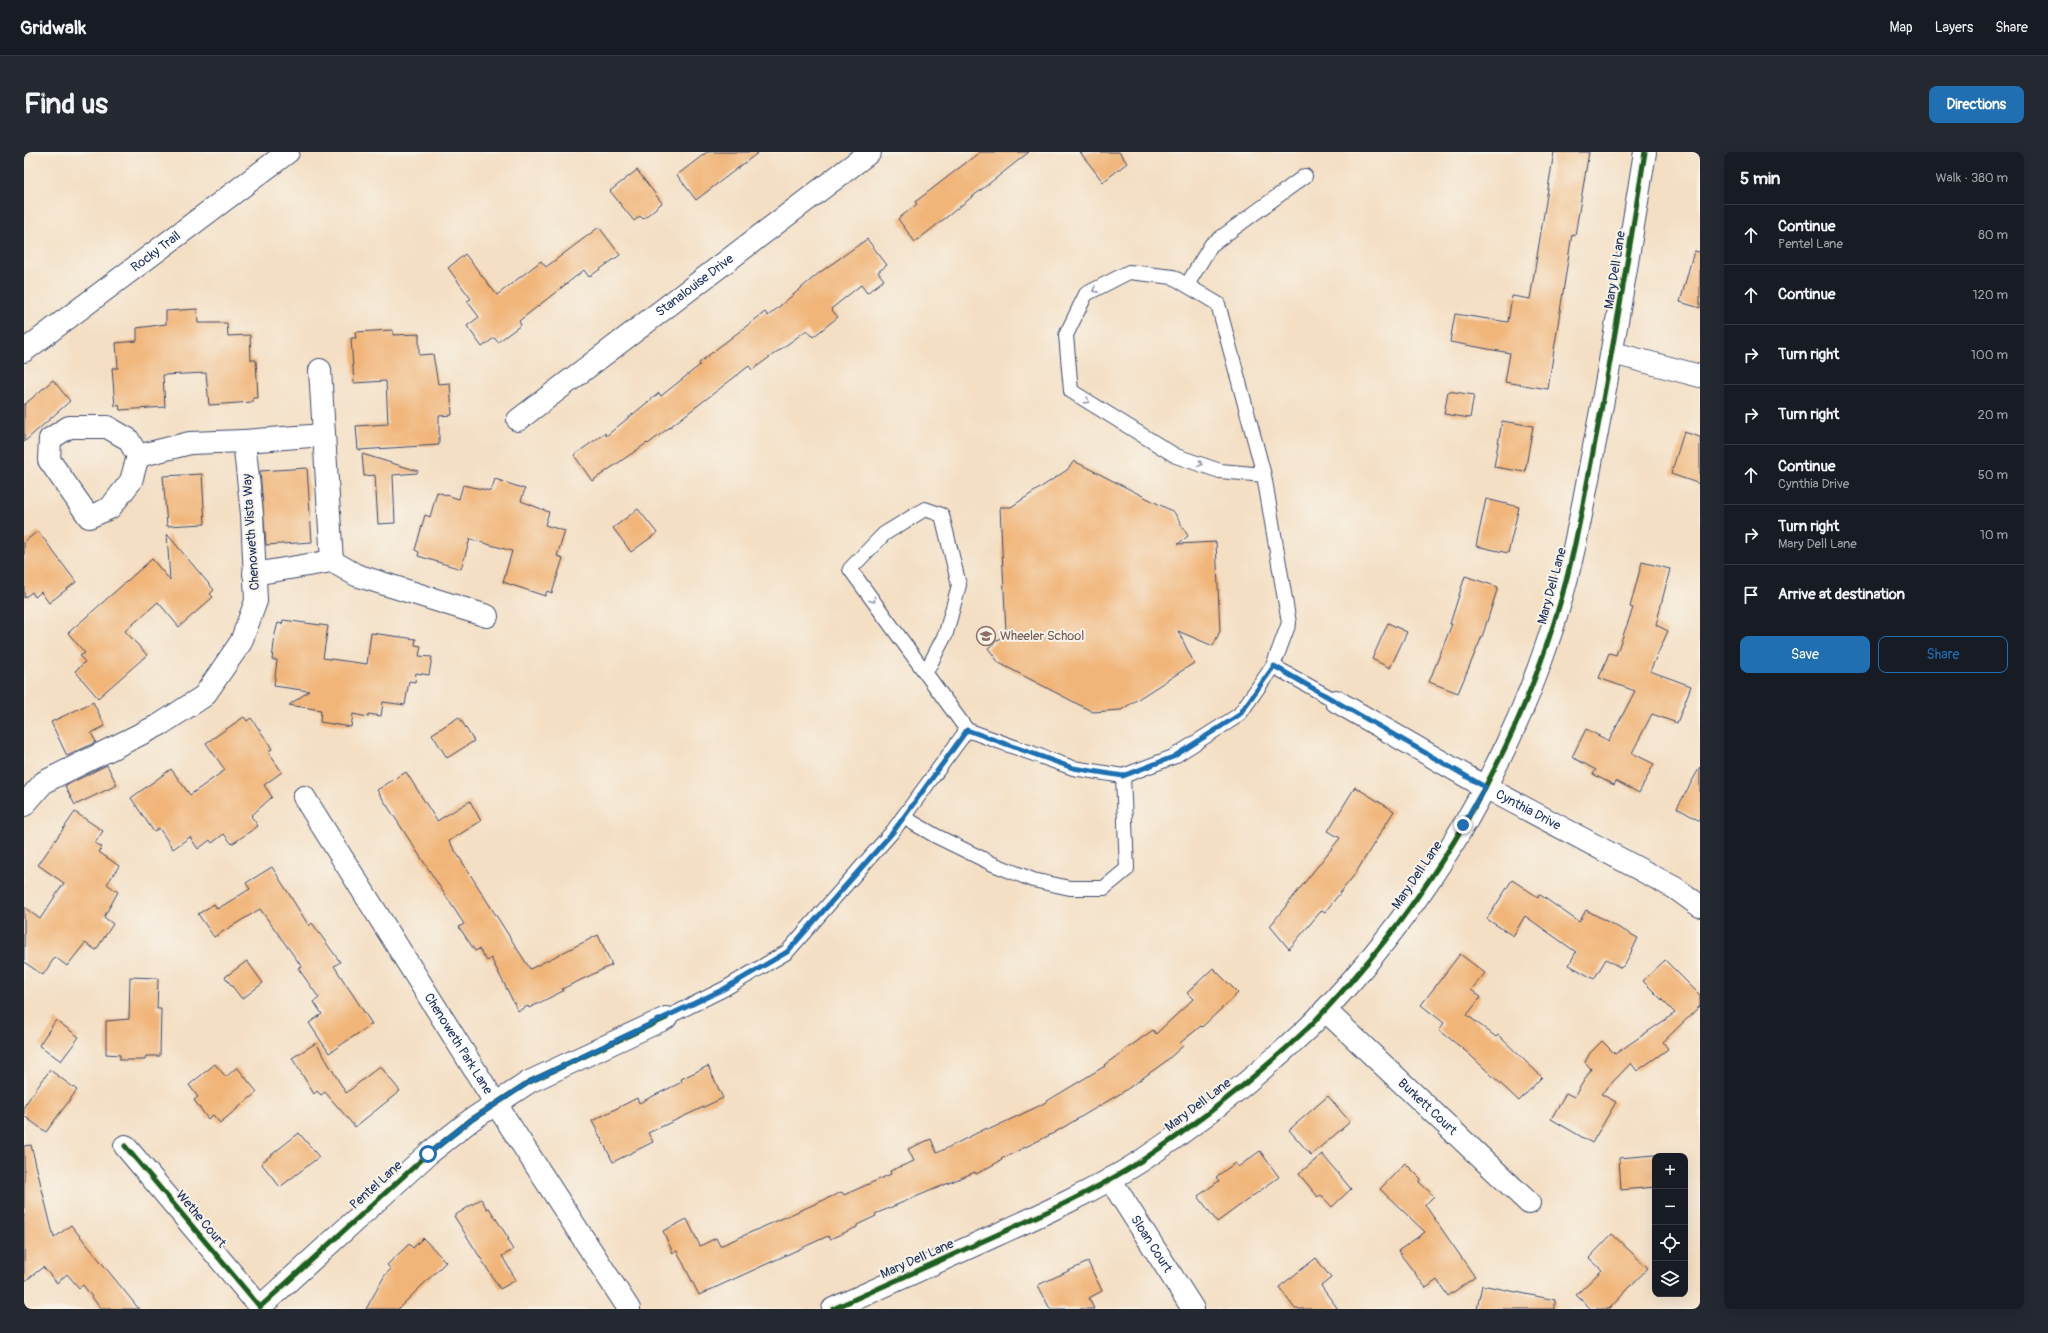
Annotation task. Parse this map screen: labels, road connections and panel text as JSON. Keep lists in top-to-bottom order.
{
  "streets": {
    "street": [
      "Rocky Trail",
      "Mary Dell Lane",
      "Stanalouise Drive",
      "Chenoweth Vista Way",
      "Cynthia Drive",
      "Chenoweth Park Lane",
      "Burkett Court",
      "Pentel Lane",
      "Wethe Court",
      "Sloan Court"
    ]
  },
  "crossings": [
    ["Mary Dell Lane", "Cynthia Drive"],
    ["Mary Dell Lane", "Burkett Court"],
    ["Mary Dell Lane", "Sloan Court"],
    ["Chenoweth Park Lane", "Pentel Lane"],
    ["Pentel Lane", "Wethe Court"]
  ],
  "places": {
    "school or university": ["Wheeler School"]
  },
  "page": {
    "header": "Gridwalk",
    "nav": ["Map", "Layers", "Share"],
    "buttons": [
      "Directions",
      ["Save", "Share"]
    ],
    "title": "Find us",
    "heading": ["5 min", "Walk · 380 m"],
    "list": [
      ["Continue", "Pentel Lane", "80 m"],
      ["Continue", "120 m"],
      ["Turn right", "100 m"],
      ["Turn right", "20 m"],
      ["Continue", "Cynthia Drive", "50 m"],
      ["Turn right", "Mary Dell Lane", "10 m"],
      "Arrive at destination"
    ],
    "map_buttons": ["+", "−"]
  }
}
